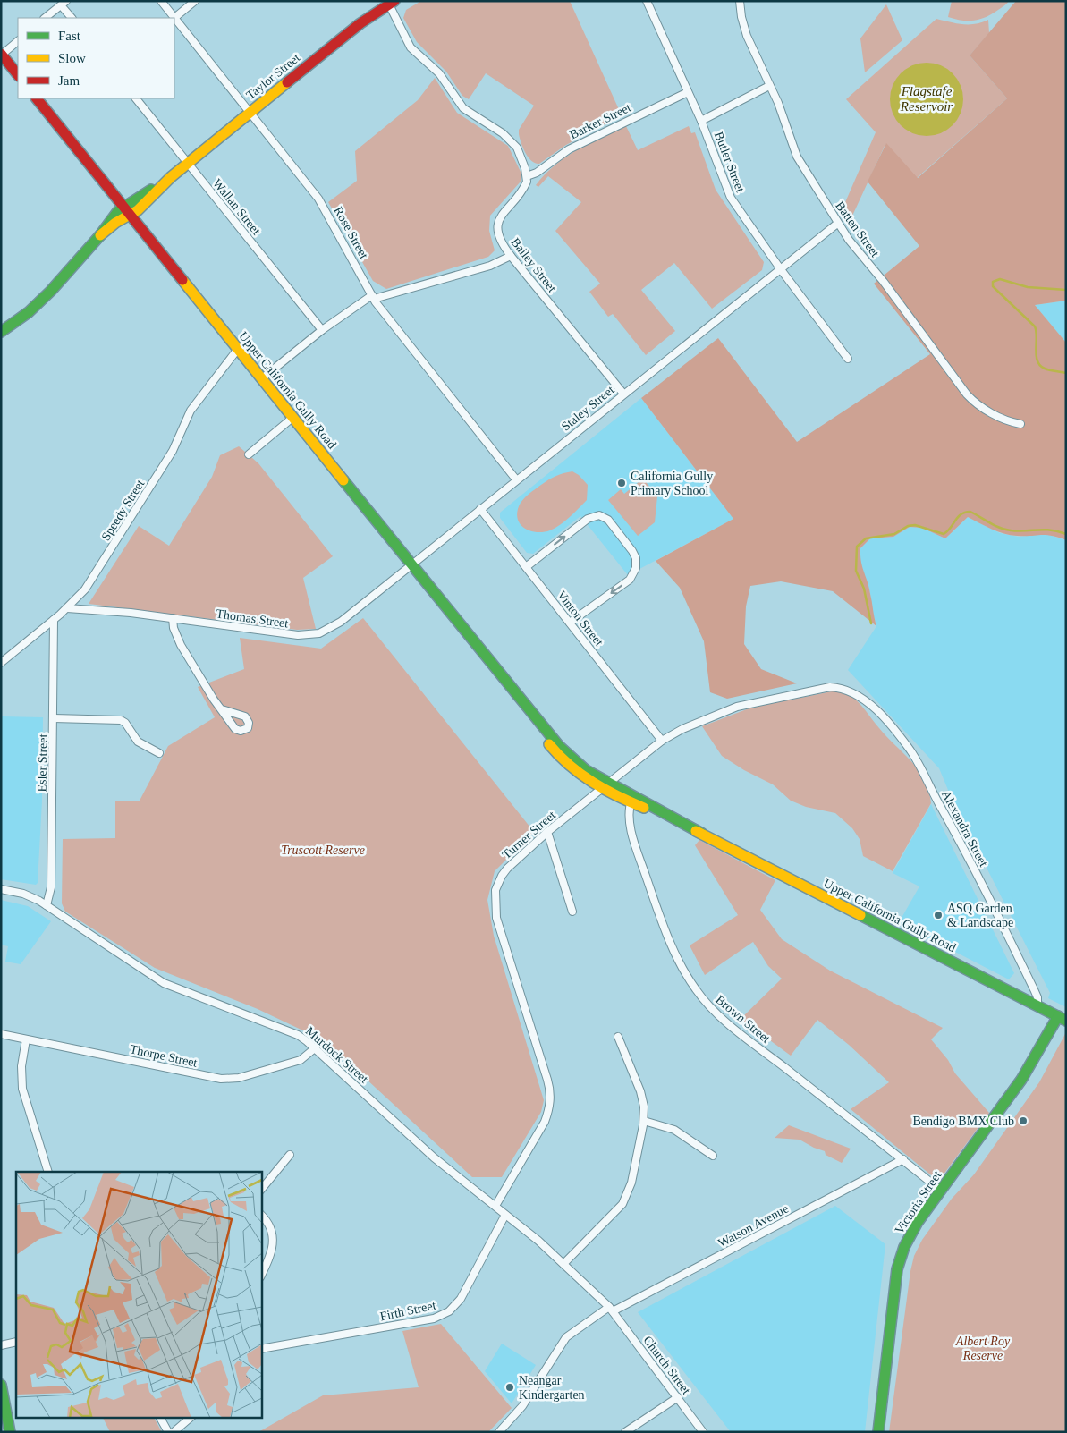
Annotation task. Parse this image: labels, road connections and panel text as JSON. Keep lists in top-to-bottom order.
{
  "streets": {
    "street": [
      "Taylor Street",
      "Barker Street",
      "Butler Street",
      "Wallan Street",
      "Batten Street",
      "Rose Street",
      "Bailey Street",
      "Upper California Gully Road",
      "Staley Street",
      "Speedy Street",
      "Thomas Street",
      "Vinton Street",
      "Esler Street",
      "Alexandra Street",
      "Turner Street",
      "Brown Street",
      "Murdock Street",
      "Thorpe Street",
      "Victoria Street",
      "Watson Avenue",
      "Firth Street",
      "Church Street"
    ]
  },
  "crossings": [
    ["Taylor Street", "Wallan Street"],
    ["Taylor Street", "Rose Street"],
    ["Taylor Street", "Upper California Gully Road"],
    ["Barker Street", "Butler Street"],
    ["Barker Street", "Bailey Street"],
    ["Butler Street", "Staley Street"],
    ["Batten Street", "Staley Street"],
    ["Rose Street", "Staley Street"],
    ["Bailey Street", "Staley Street"],
    ["Upper California Gully Road", "Staley Street"],
    ["Upper California Gully Road", "Speedy Street"],
    ["Upper California Gully Road", "Thomas Street"],
    ["Upper California Gully Road", "Alexandra Street"],
    ["Upper California Gully Road", "Turner Street"],
    ["Upper California Gully Road", "Brown Street"],
    ["Upper California Gully Road", "Victoria Street"],
    ["Staley Street", "Thomas Street"],
    ["Staley Street", "Vinton Street"],
    ["Speedy Street", "Thomas Street"],
    ["Speedy Street", "Esler Street"],
    ["Vinton Street", "Turner Street"],
    ["Esler Street", "Murdock Street"],
    ["Alexandra Street", "Turner Street"],
    ["Turner Street", "Murdock Street"],
    ["Brown Street", "Victoria Street"],
    ["Brown Street", "Watson Avenue"],
    ["Murdock Street", "Thorpe Street"],
    ["Murdock Street", "Watson Avenue"],
    ["Murdock Street", "Firth Street"],
    ["Murdock Street", "Church Street"],
    ["Watson Avenue", "Church Street"]
  ],
  "water": ["Flagstafe Reservoir"],
  "parks": ["Truscott Reserve", "Albert Roy Reserve"],
  "places": [
    "California Gully Primary School",
    "ASQ Garden & Landscape",
    "Bendigo BMX Club",
    "Neangar Kindergarten"
  ],
  "legend": ["Fast", "Slow", "Jam"]
}
